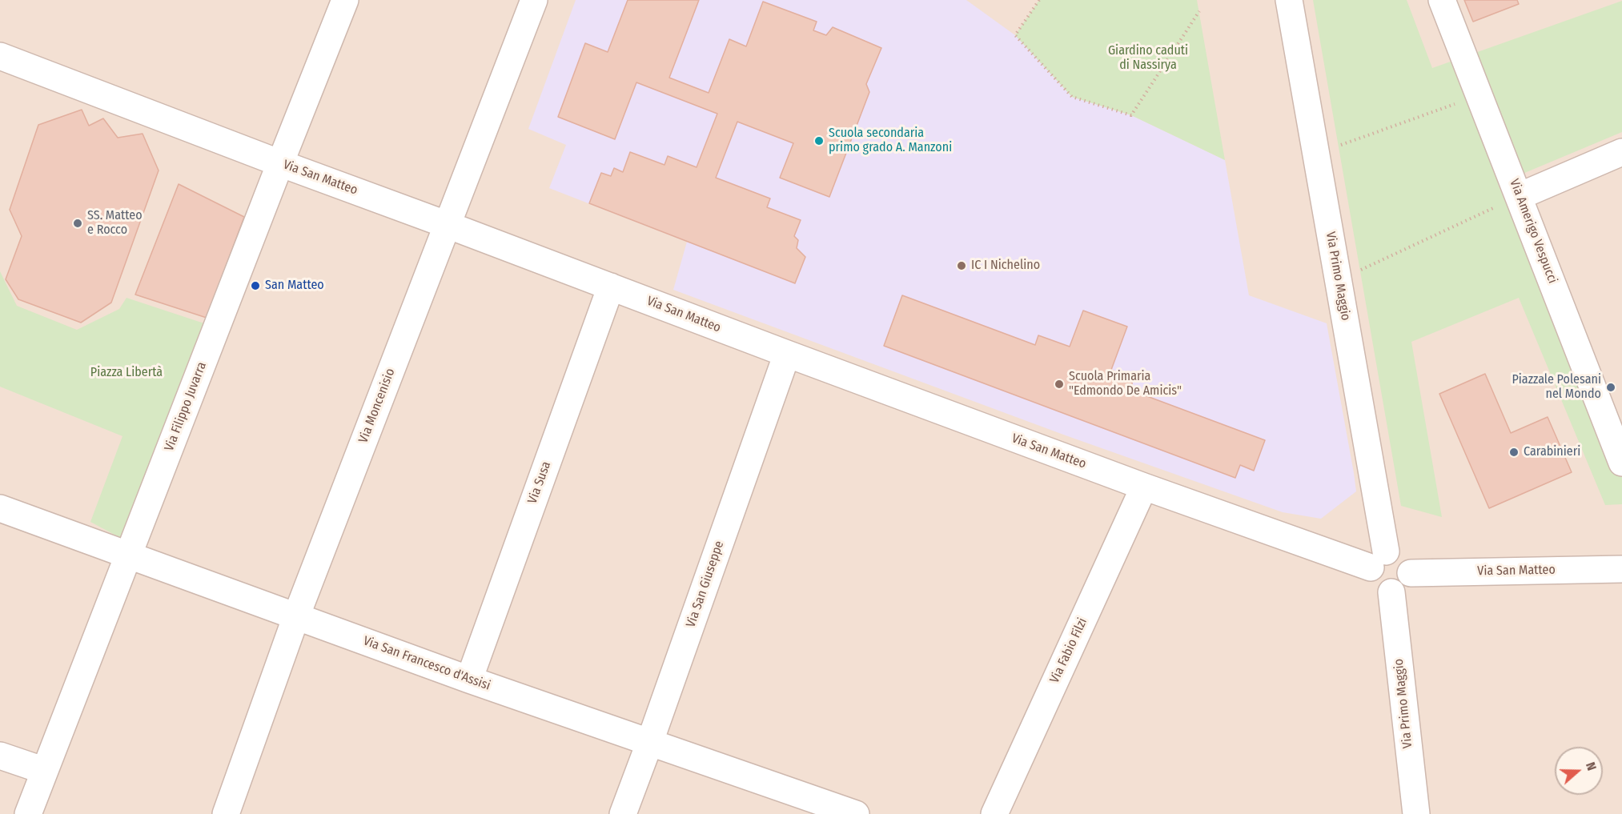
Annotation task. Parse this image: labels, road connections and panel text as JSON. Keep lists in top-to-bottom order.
{
  "streets": {
    "street": [
      "Via San Matteo",
      "Via Amerigo Vespucci",
      "Via Primo Maggio",
      "Via Moncenisio",
      "Via Filippo Juvarra",
      "Via Susa",
      "Via San Giuseppe",
      "Via Fabio Filzi",
      "Via San Francesco d'Assisi"
    ]
  },
  "crossings": [
    ["Via San Matteo", "Via Primo Maggio"],
    ["Via San Matteo", "Via Moncenisio"],
    ["Via San Matteo", "Via Filippo Juvarra"],
    ["Via San Matteo", "Via Susa"],
    ["Via San Matteo", "Via San Giuseppe"],
    ["Via San Matteo", "Via Fabio Filzi"],
    ["Via Moncenisio", "Via San Francesco d'Assisi"],
    ["Via Filippo Juvarra", "Via San Francesco d'Assisi"],
    ["Via Susa", "Via San Francesco d'Assisi"],
    ["Via San Giuseppe", "Via San Francesco d'Assisi"]
  ],
  "parks": ["Giardino caduti di Nassirya", "Piazza Libertà"],
  "places": [
    "Scuola secondaria primo grado A. Manzoni",
    "SS. Matteo e Rocco",
    "IC I Nichelino",
    "San Matteo",
    "Scuola Primaria \"Edmondo De Amicis\"",
    "Piazzale Polesani nel Mondo",
    "Carabinieri"
  ],
  "north": "right"
}
